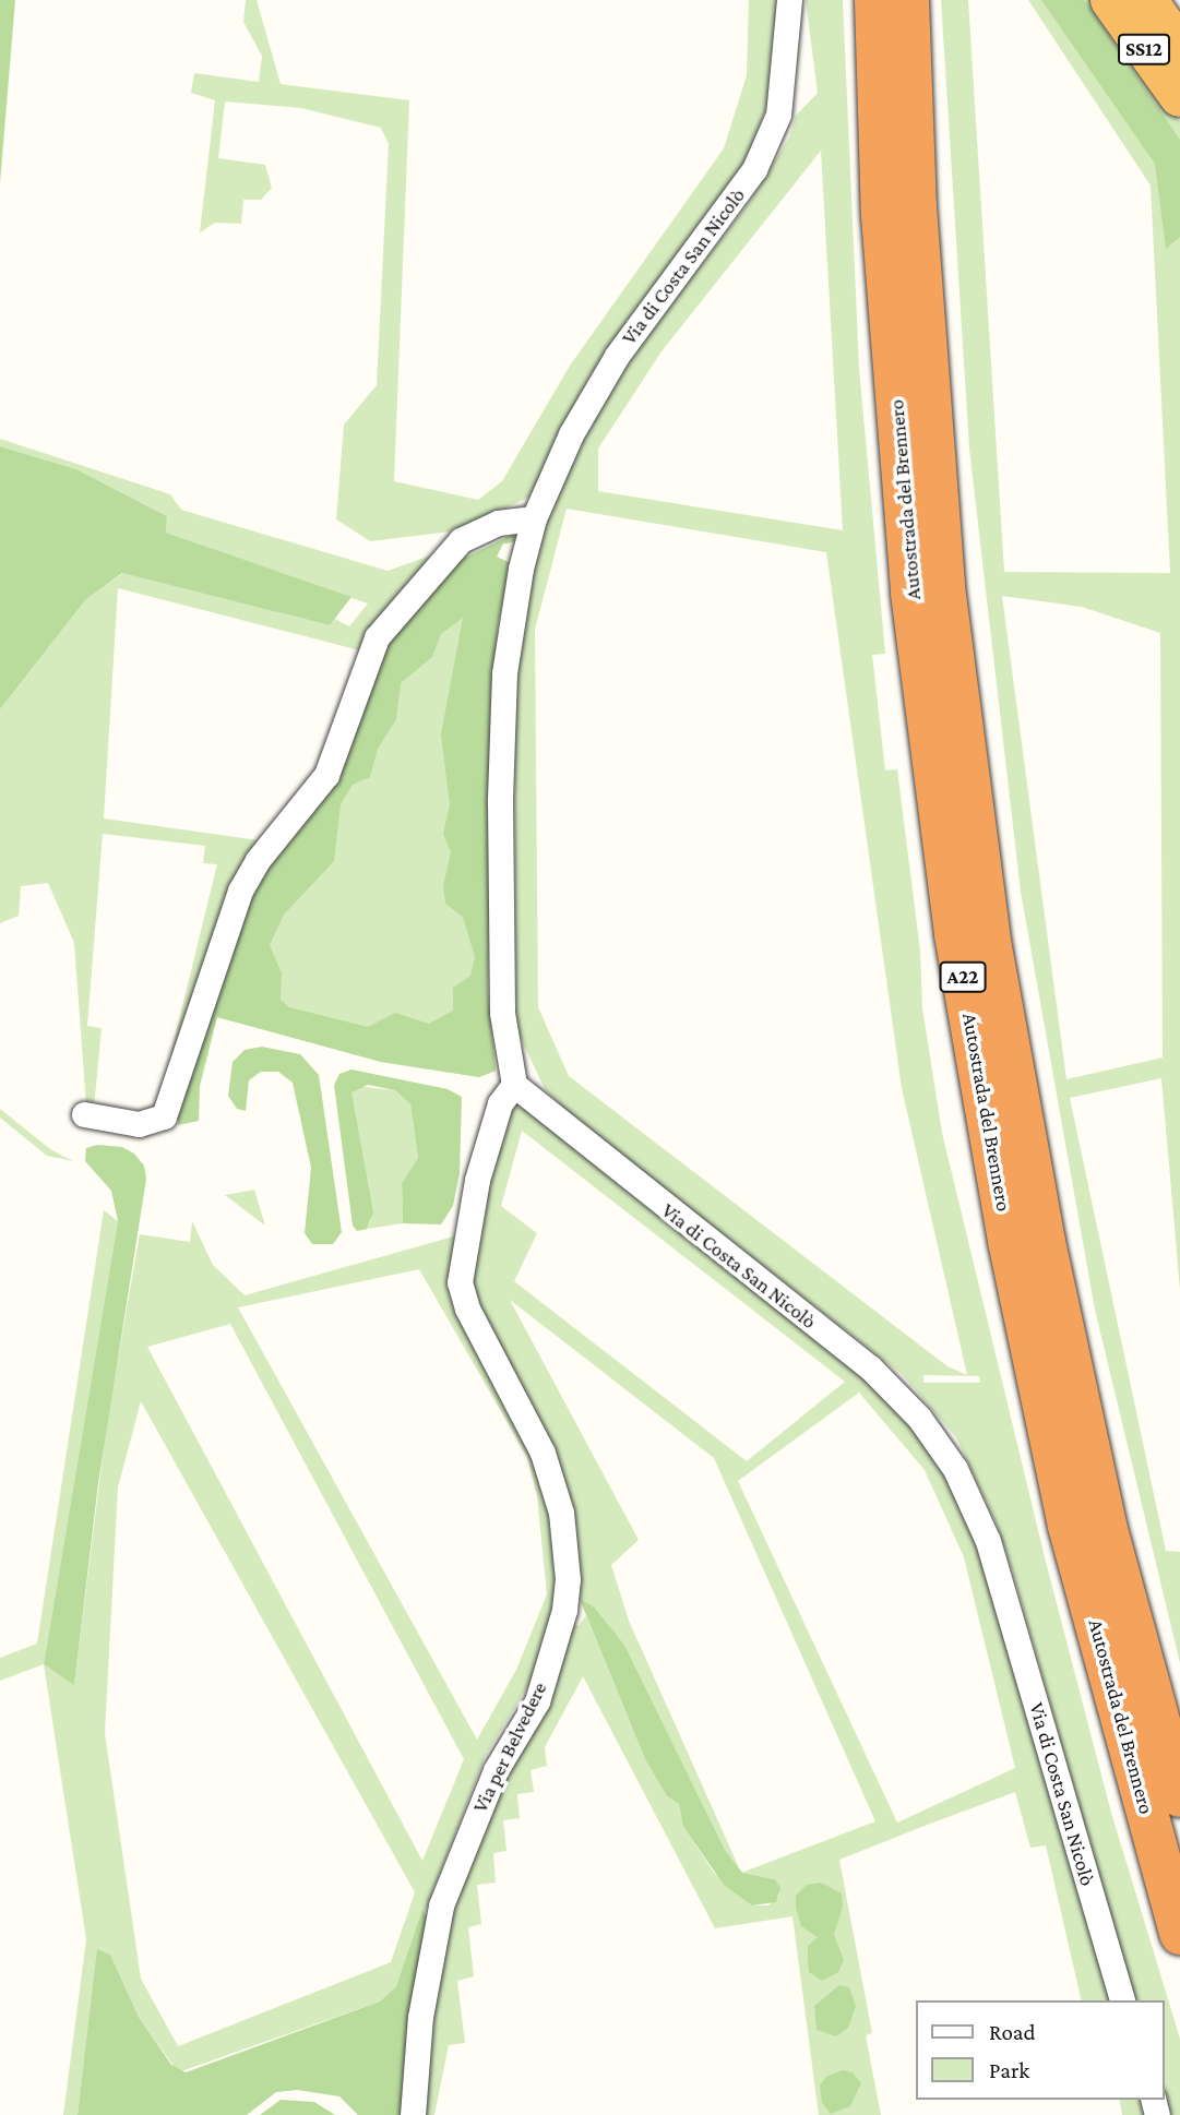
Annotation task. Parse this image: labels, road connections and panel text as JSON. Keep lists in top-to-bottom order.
{
  "streets": {
    "highway": ["SS12", "Autostrada del Brennero", "A22"],
    "street": ["Via di Costa San Nicolò", "Via per Belvedere"]
  },
  "crossings": [
    ["Via di Costa San Nicolò", "Via per Belvedere"]
  ],
  "legend": ["Road", "Park"]
}
